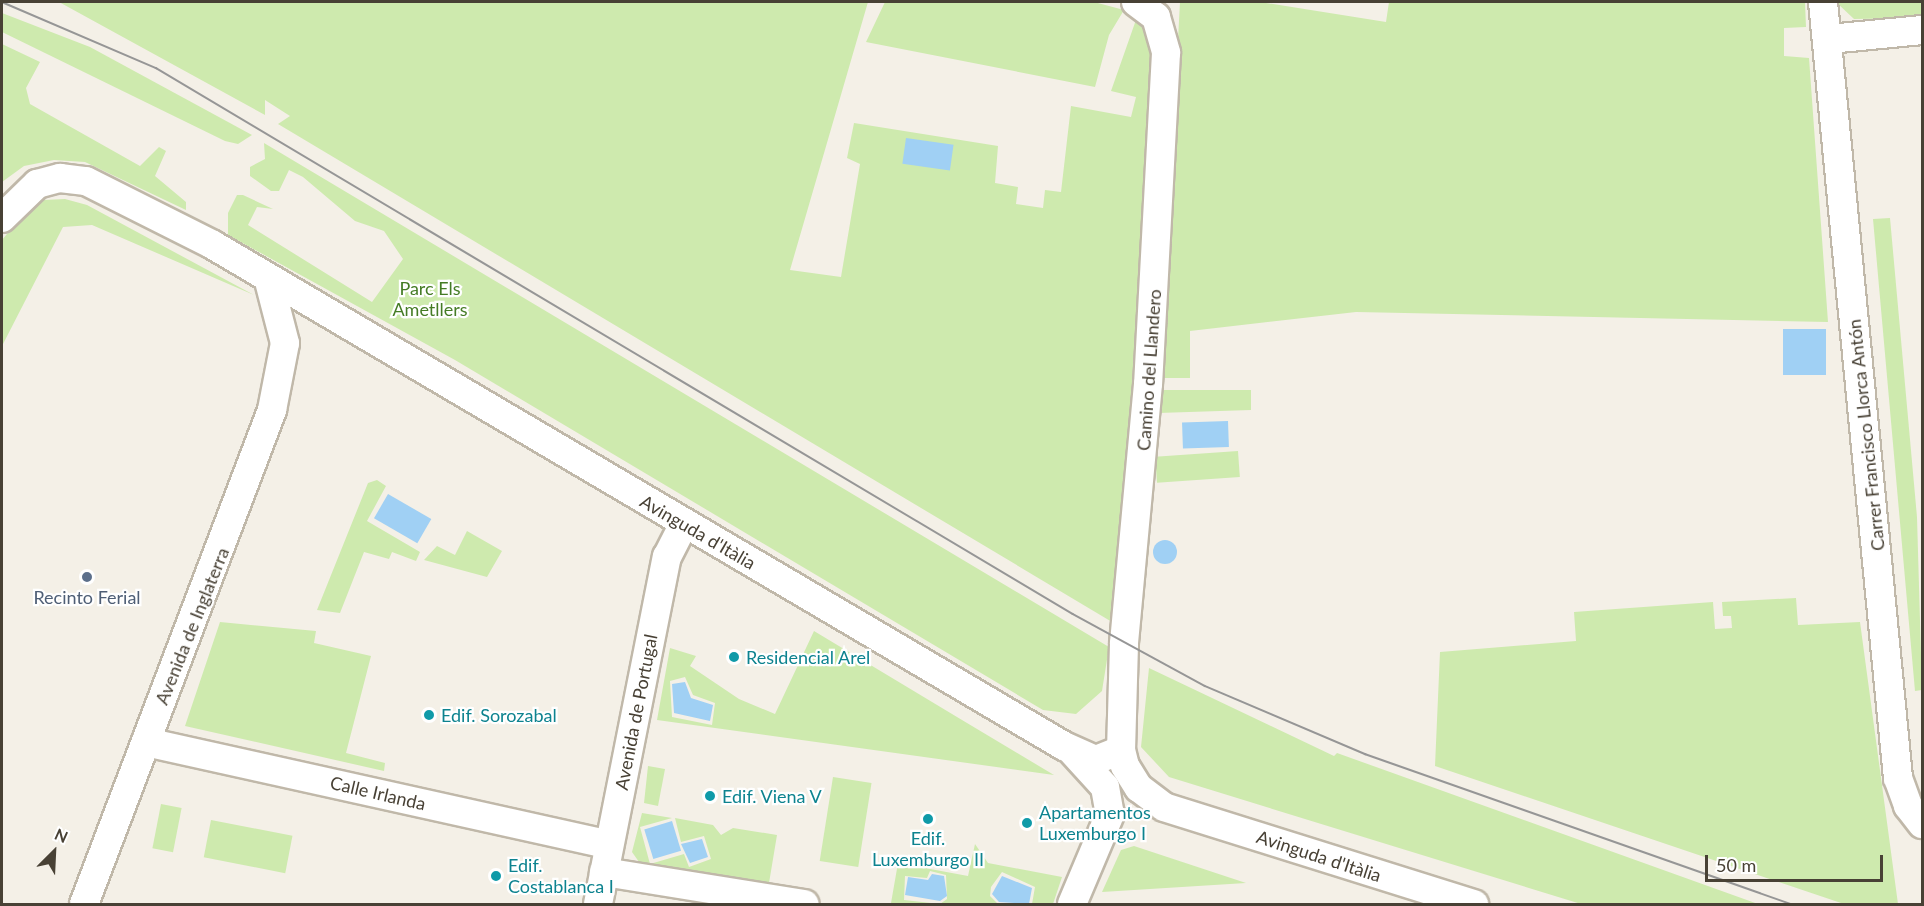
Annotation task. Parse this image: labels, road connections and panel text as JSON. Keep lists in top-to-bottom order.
{
  "streets": {
    "street": [
      "Camino del Llandero",
      "Carrer Francisco Llorca Antón",
      "Avinguda d'Itàlia",
      "Avenida de Inglaterra",
      "Avenida de Portugal",
      "Calle Irlanda"
    ]
  },
  "crossings": [
    ["Avinguda d'Itàlia", "Avenida de Portugal"],
    ["Avenida de Inglaterra", "Calle Irlanda"],
    ["Avenida de Portugal", "Calle Irlanda"]
  ],
  "parks": ["Parc Els Ametllers"],
  "places": [
    "Recinto Ferial",
    "Residencial Arel",
    "Edif. Sorozabal",
    "Edif. Viena V",
    "Edif. Luxemburgo II",
    "Apartamentos Luxemburgo I",
    "Edif. Costablanca I"
  ],
  "scale_bar": "50 m",
  "north": "top right"
}
